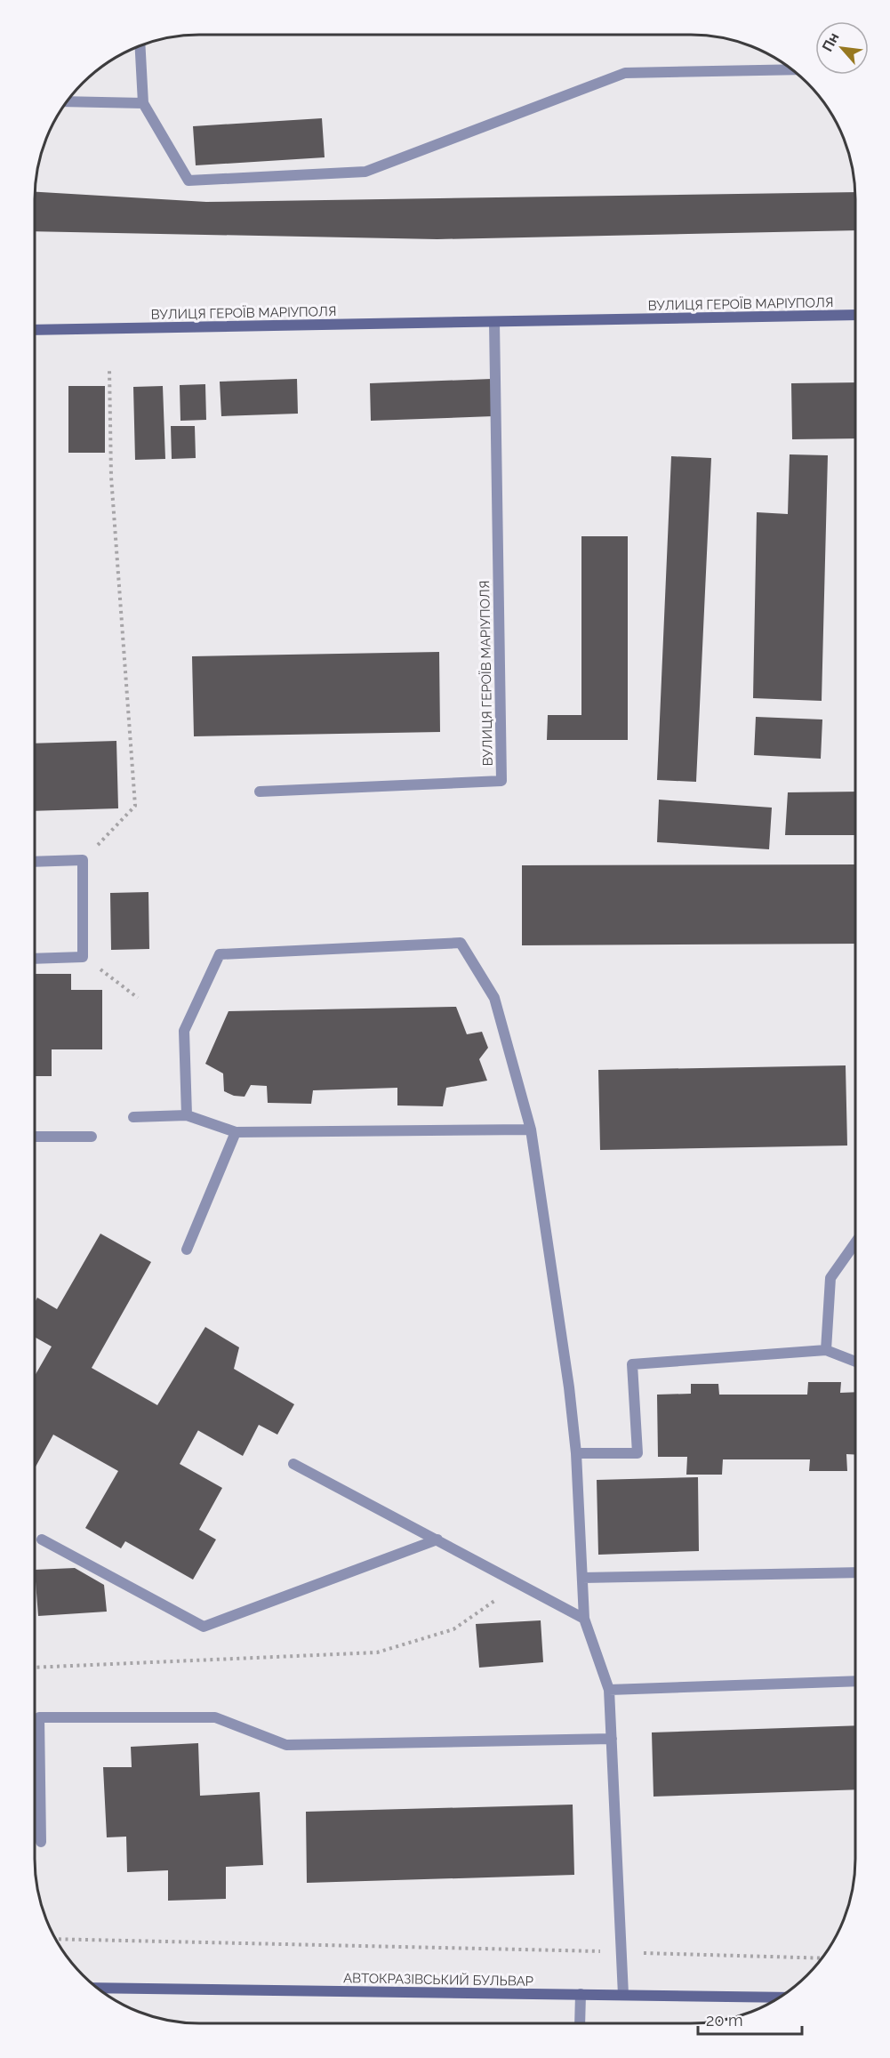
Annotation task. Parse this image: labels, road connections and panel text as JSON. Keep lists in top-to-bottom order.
{
  "streets": {
    "street": ["ВУЛИЦЯ ГЕРОЇВ МАРІУПОЛЯ", "АВТОКРАЗІВСЬКИЙ БУЛЬВАР"]
  },
  "scale_bar": "20 m",
  "north": "top left"
}
